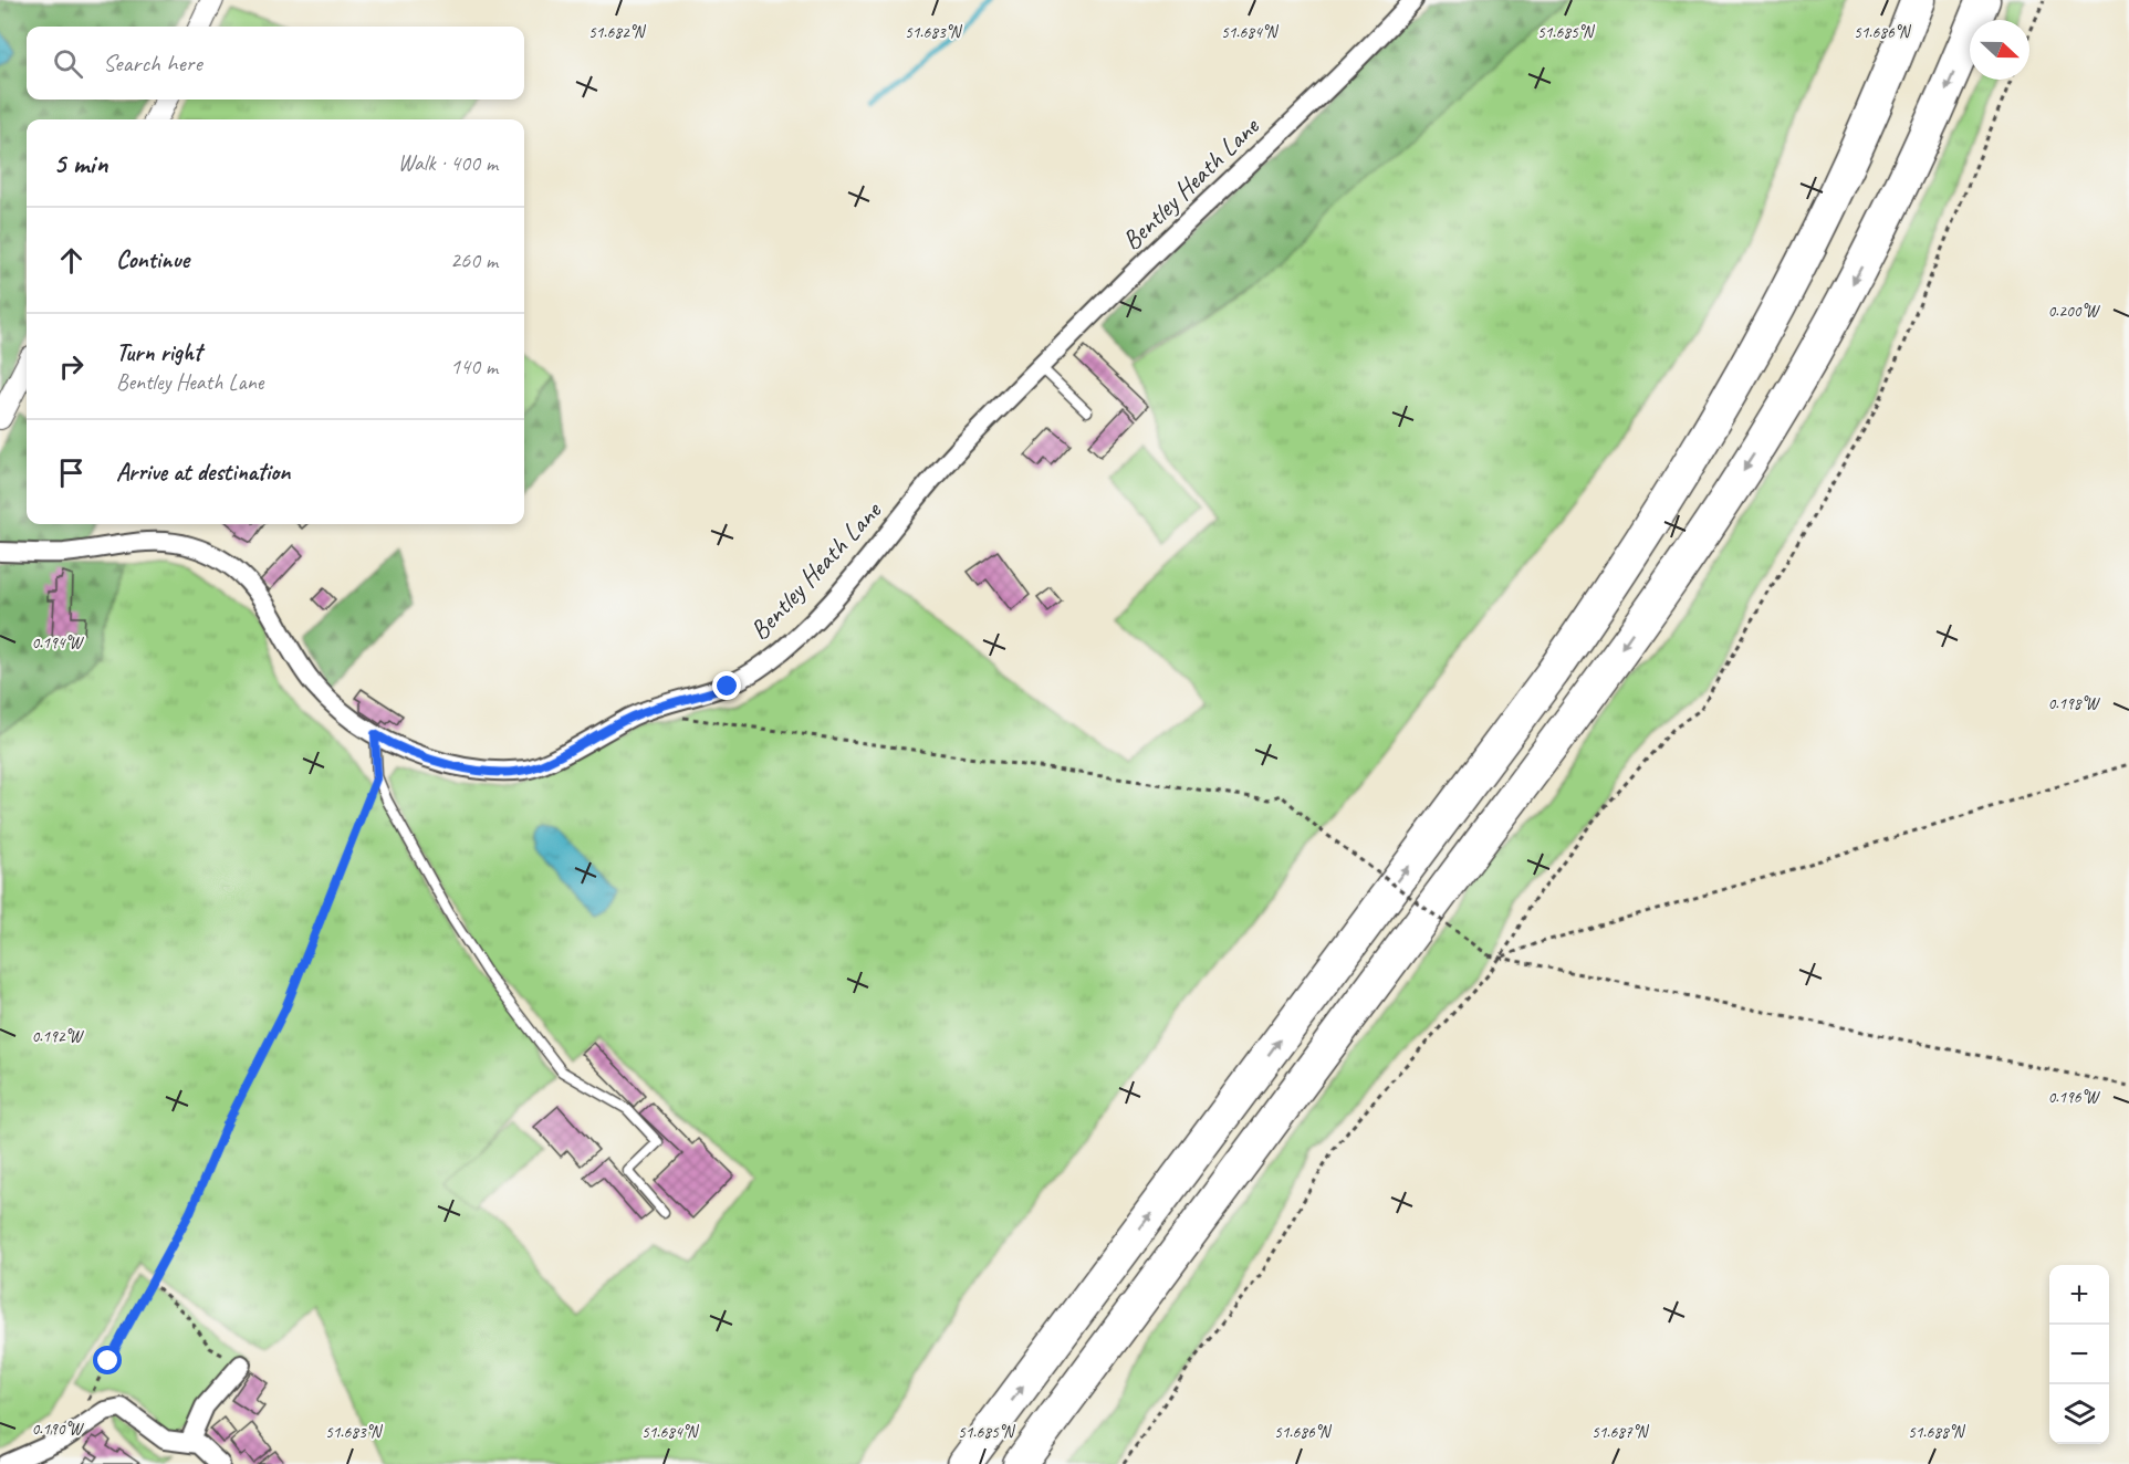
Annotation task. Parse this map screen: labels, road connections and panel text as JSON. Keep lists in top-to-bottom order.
{
  "streets": {
    "street": ["Bentley Heath Lane"]
  },
  "north": "right",
  "page": {
    "search": "Search here",
    "heading": ["5 min", "Walk · 400 m"],
    "list": [
      ["Continue", "260 m"],
      ["Turn right", "Bentley Heath Lane", "140 m"],
      "Arrive at destination"
    ],
    "map_buttons": ["+", "−"]
  },
  "coordinates": [
    "51.682°N",
    "51.683°N",
    "51.684°N",
    "51.685°N",
    "51.686°N",
    "0.200°W",
    "0.194°W",
    "0.198°W",
    "0.192°W",
    "0.196°W",
    "0.190°W",
    "51.687°N",
    "51.688°N"
  ]
}
